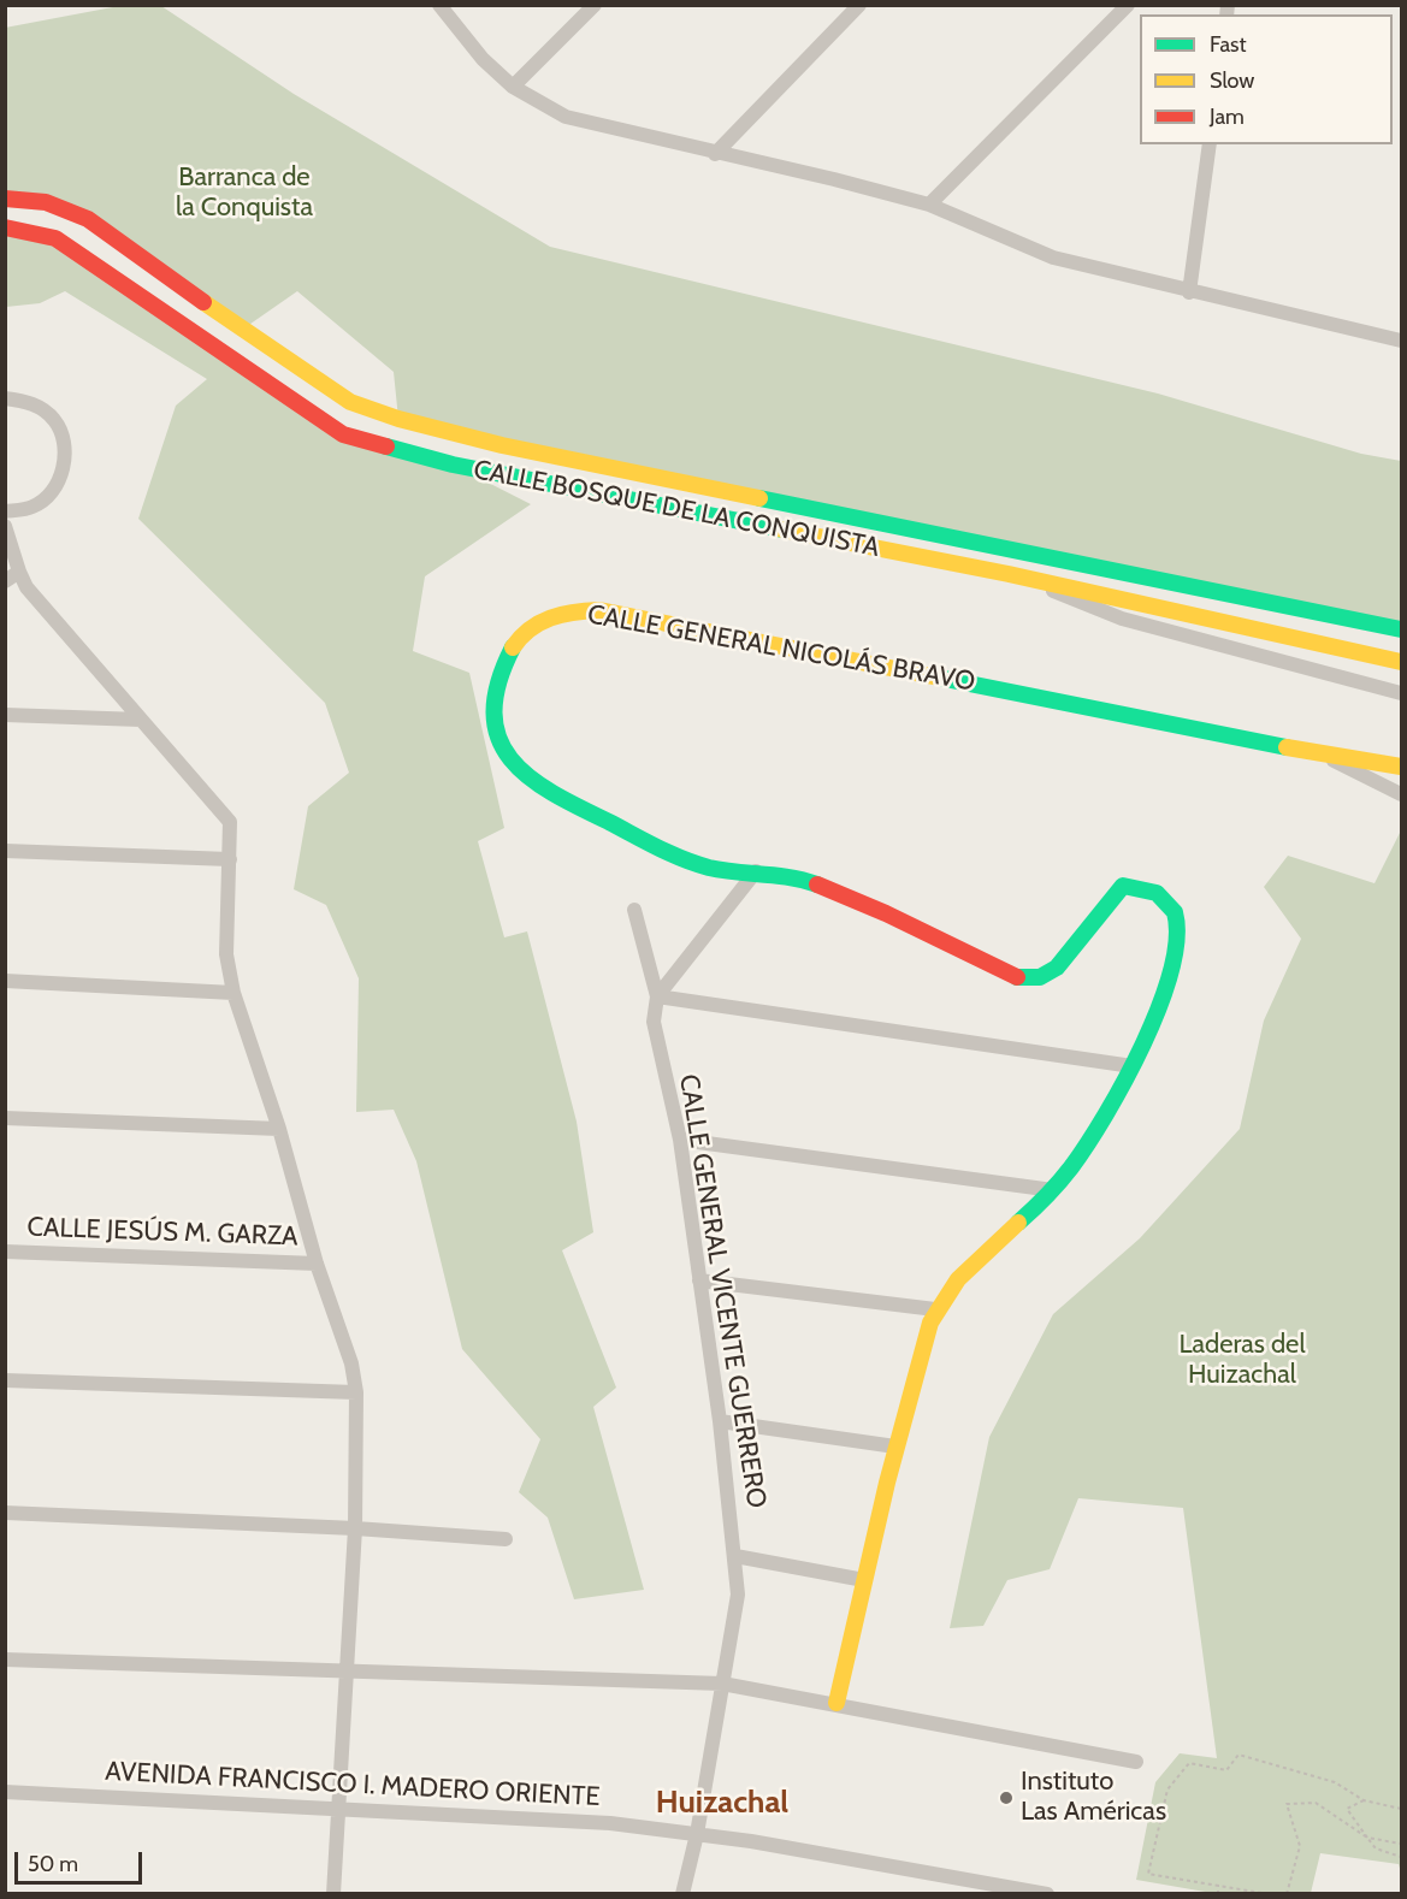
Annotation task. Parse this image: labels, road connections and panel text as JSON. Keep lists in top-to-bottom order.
{
  "streets": {
    "main road": ["CALLE BOSQUE DE LA CONQUISTA", "CALLE GENERAL NICOLÁS BRAVO"],
    "street": ["CALLE JESÚS M. GARZA", "CALLE GENERAL VICENTE GUERRERO", "AVENIDA FRANCISCO I. MADERO ORIENTE"]
  },
  "crossings": [
    ["CALLE GENERAL VICENTE GUERRERO", "AVENIDA FRANCISCO I. MADERO ORIENTE"]
  ],
  "districts": ["Huizachal"],
  "parks": ["Barranca de la Conquista", "Laderas del Huizachal"],
  "places": ["Instituto Las Américas"],
  "legend": ["Fast", "Slow", "Jam"],
  "scale_bar": "50 m"
}
